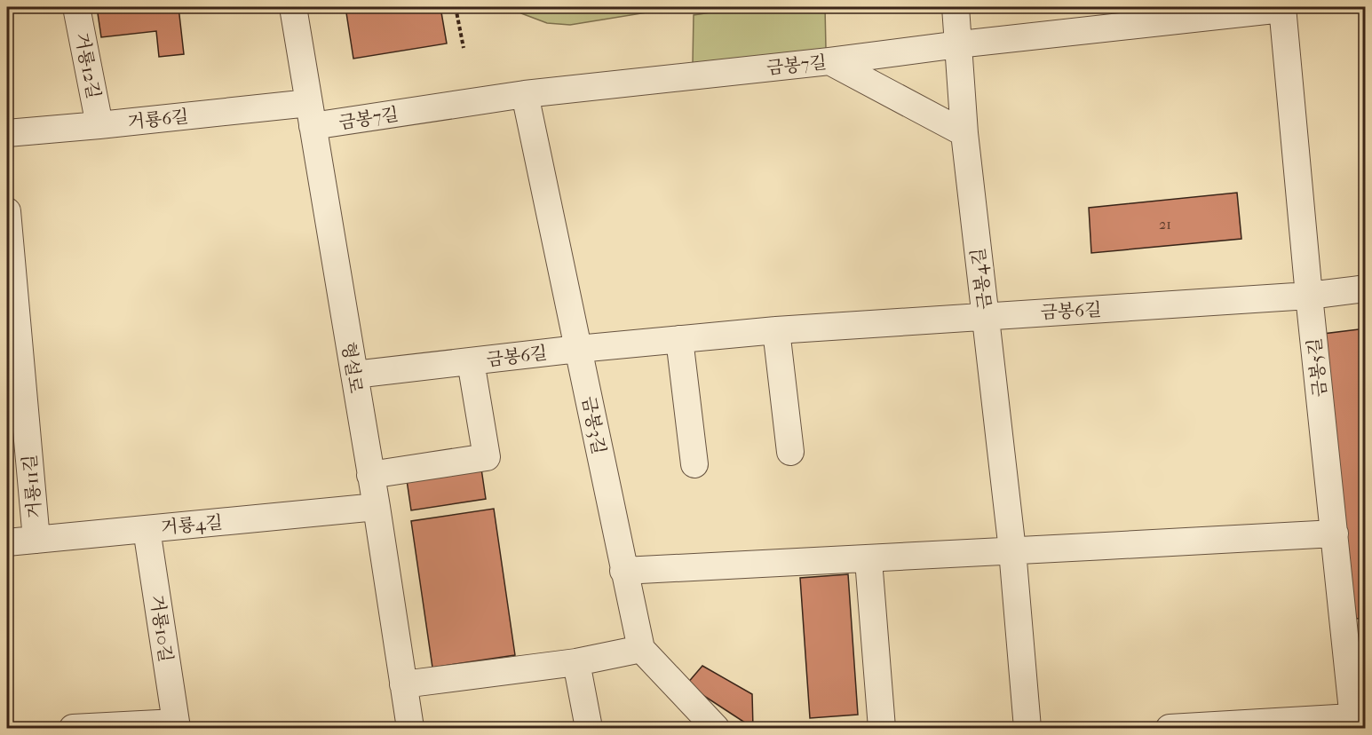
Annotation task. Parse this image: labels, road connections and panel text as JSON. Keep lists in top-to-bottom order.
{
  "streets": {
    "street": [
      "금봉7길",
      "거룡12길",
      "거룡6길",
      "금봉4길",
      "금봉6길",
      "형설로",
      "금봉5길",
      "금봉3길",
      "거룡11길",
      "거룡4길",
      "거룡10길"
    ]
  },
  "crossings": [
    ["금봉7길", "거룡6길"],
    ["금봉7길", "금봉4길"],
    ["금봉7길", "형설로"],
    ["금봉7길", "금봉5길"],
    ["금봉7길", "금봉3길"],
    ["거룡12길", "거룡6길"],
    ["거룡6길", "형설로"],
    ["금봉4길", "금봉6길"],
    ["금봉6길", "형설로"],
    ["금봉6길", "금봉5길"],
    ["금봉6길", "금봉3길"],
    ["형설로", "거룡4길"],
    ["거룡11길", "거룡4길"],
    ["거룡4길", "거룡10길"]
  ],
  "house_numbers": ["21"]
}
